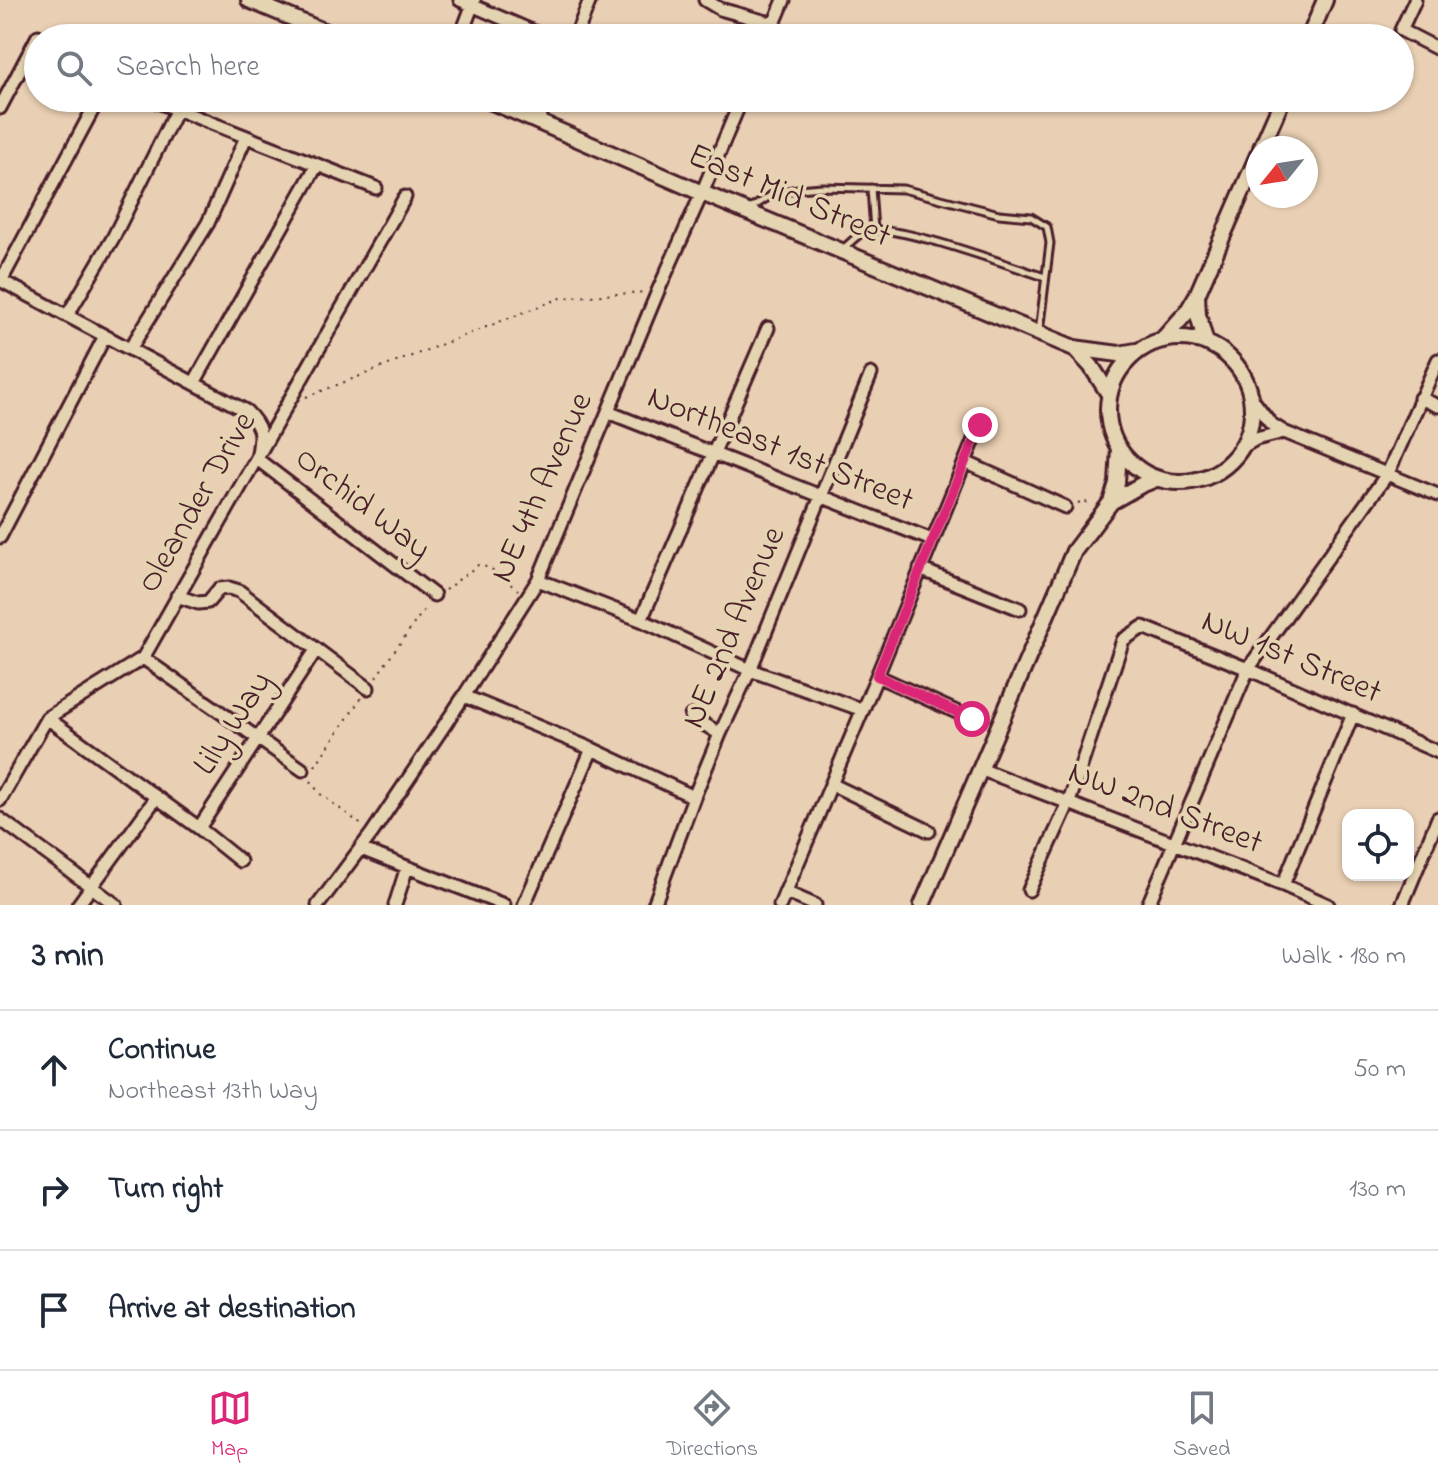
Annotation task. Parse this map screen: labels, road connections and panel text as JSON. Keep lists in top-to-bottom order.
{
  "streets": {
    "street": [
      "East Mid Street",
      "Northeast 1st Street",
      "NE 4th Avenue",
      "Oleander Drive",
      "Orchid Way",
      "NE 2nd Avenue",
      "NW 1st Street",
      "Lily Way",
      "NW 2nd Street"
    ]
  },
  "crossings": [
    ["East Mid Street", "NE 4th Avenue"],
    ["Northeast 1st Street", "NE 4th Avenue"],
    ["Northeast 1st Street", "NE 2nd Avenue"],
    ["Oleander Drive", "Orchid Way"],
    ["NW 1st Street", "NW 2nd Street"]
  ],
  "north": "bottom left",
  "page": {
    "search": "Search here",
    "heading": ["3 min", "Walk · 180 m"],
    "list": [
      ["Continue", "Northeast 13th Way", "50 m"],
      ["Turn right", "130 m"],
      "Arrive at destination"
    ],
    "nav": ["Map", "Directions", "Saved"]
  }
}
